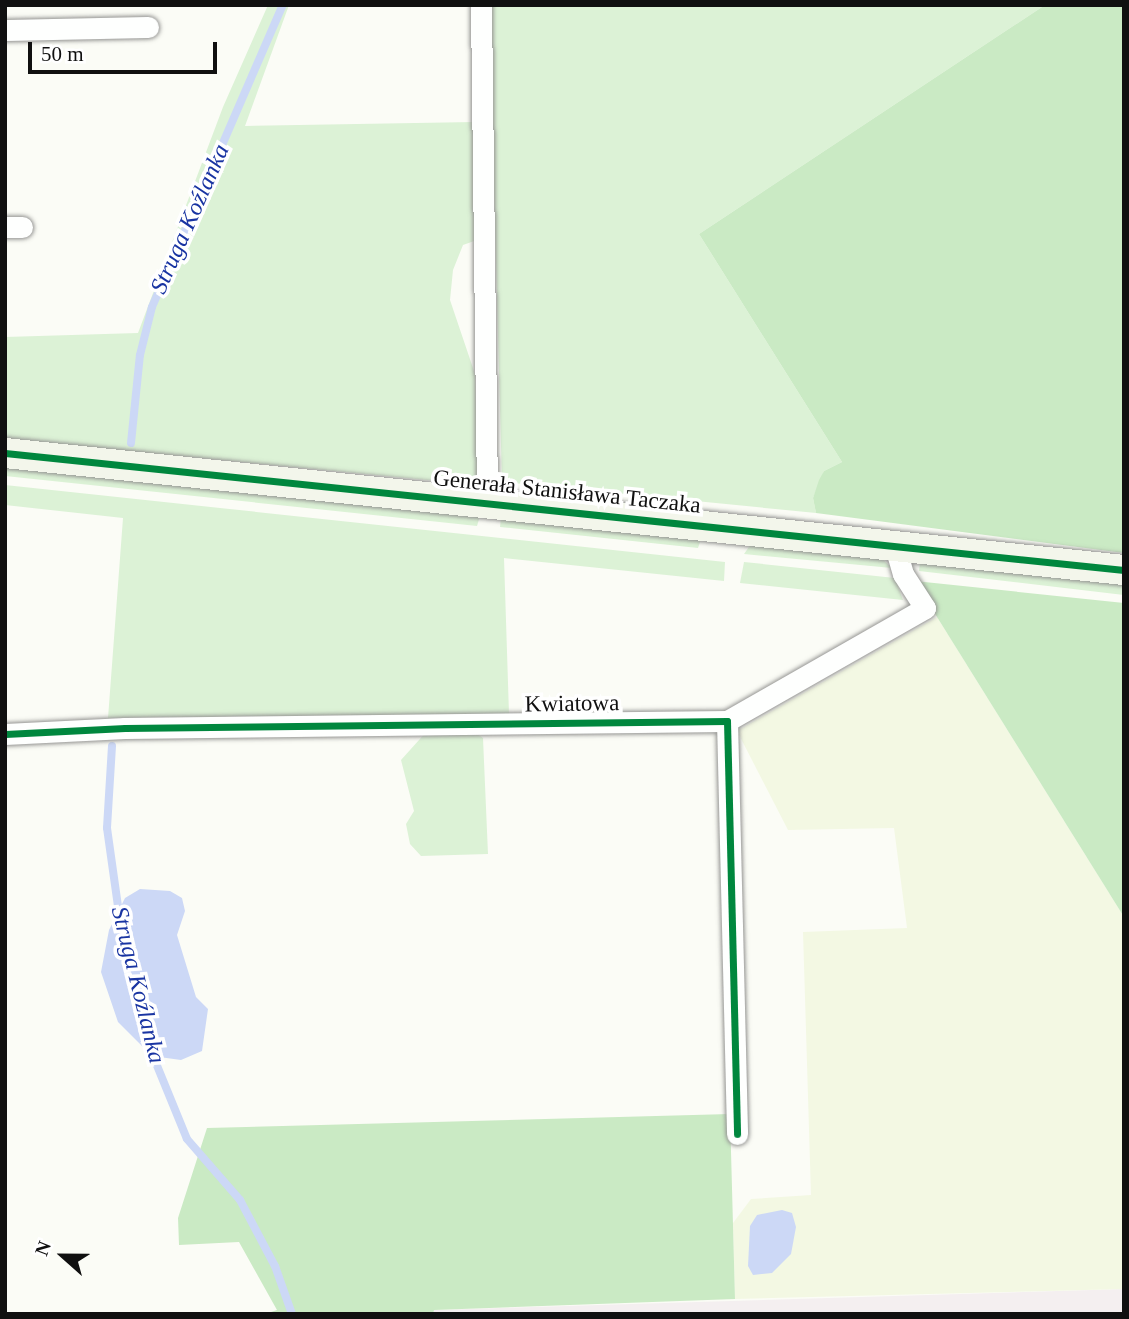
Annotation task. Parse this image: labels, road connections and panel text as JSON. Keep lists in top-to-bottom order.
{
  "streets": {
    "street": ["Generała Stanisława Taczaka", "Kwiatowa"]
  },
  "crossings": [
    ["Generała Stanisława Taczaka", "Kwiatowa"]
  ],
  "water": ["Struga Koźlanka"],
  "scale_bar": "50 m",
  "north": "left"
}
